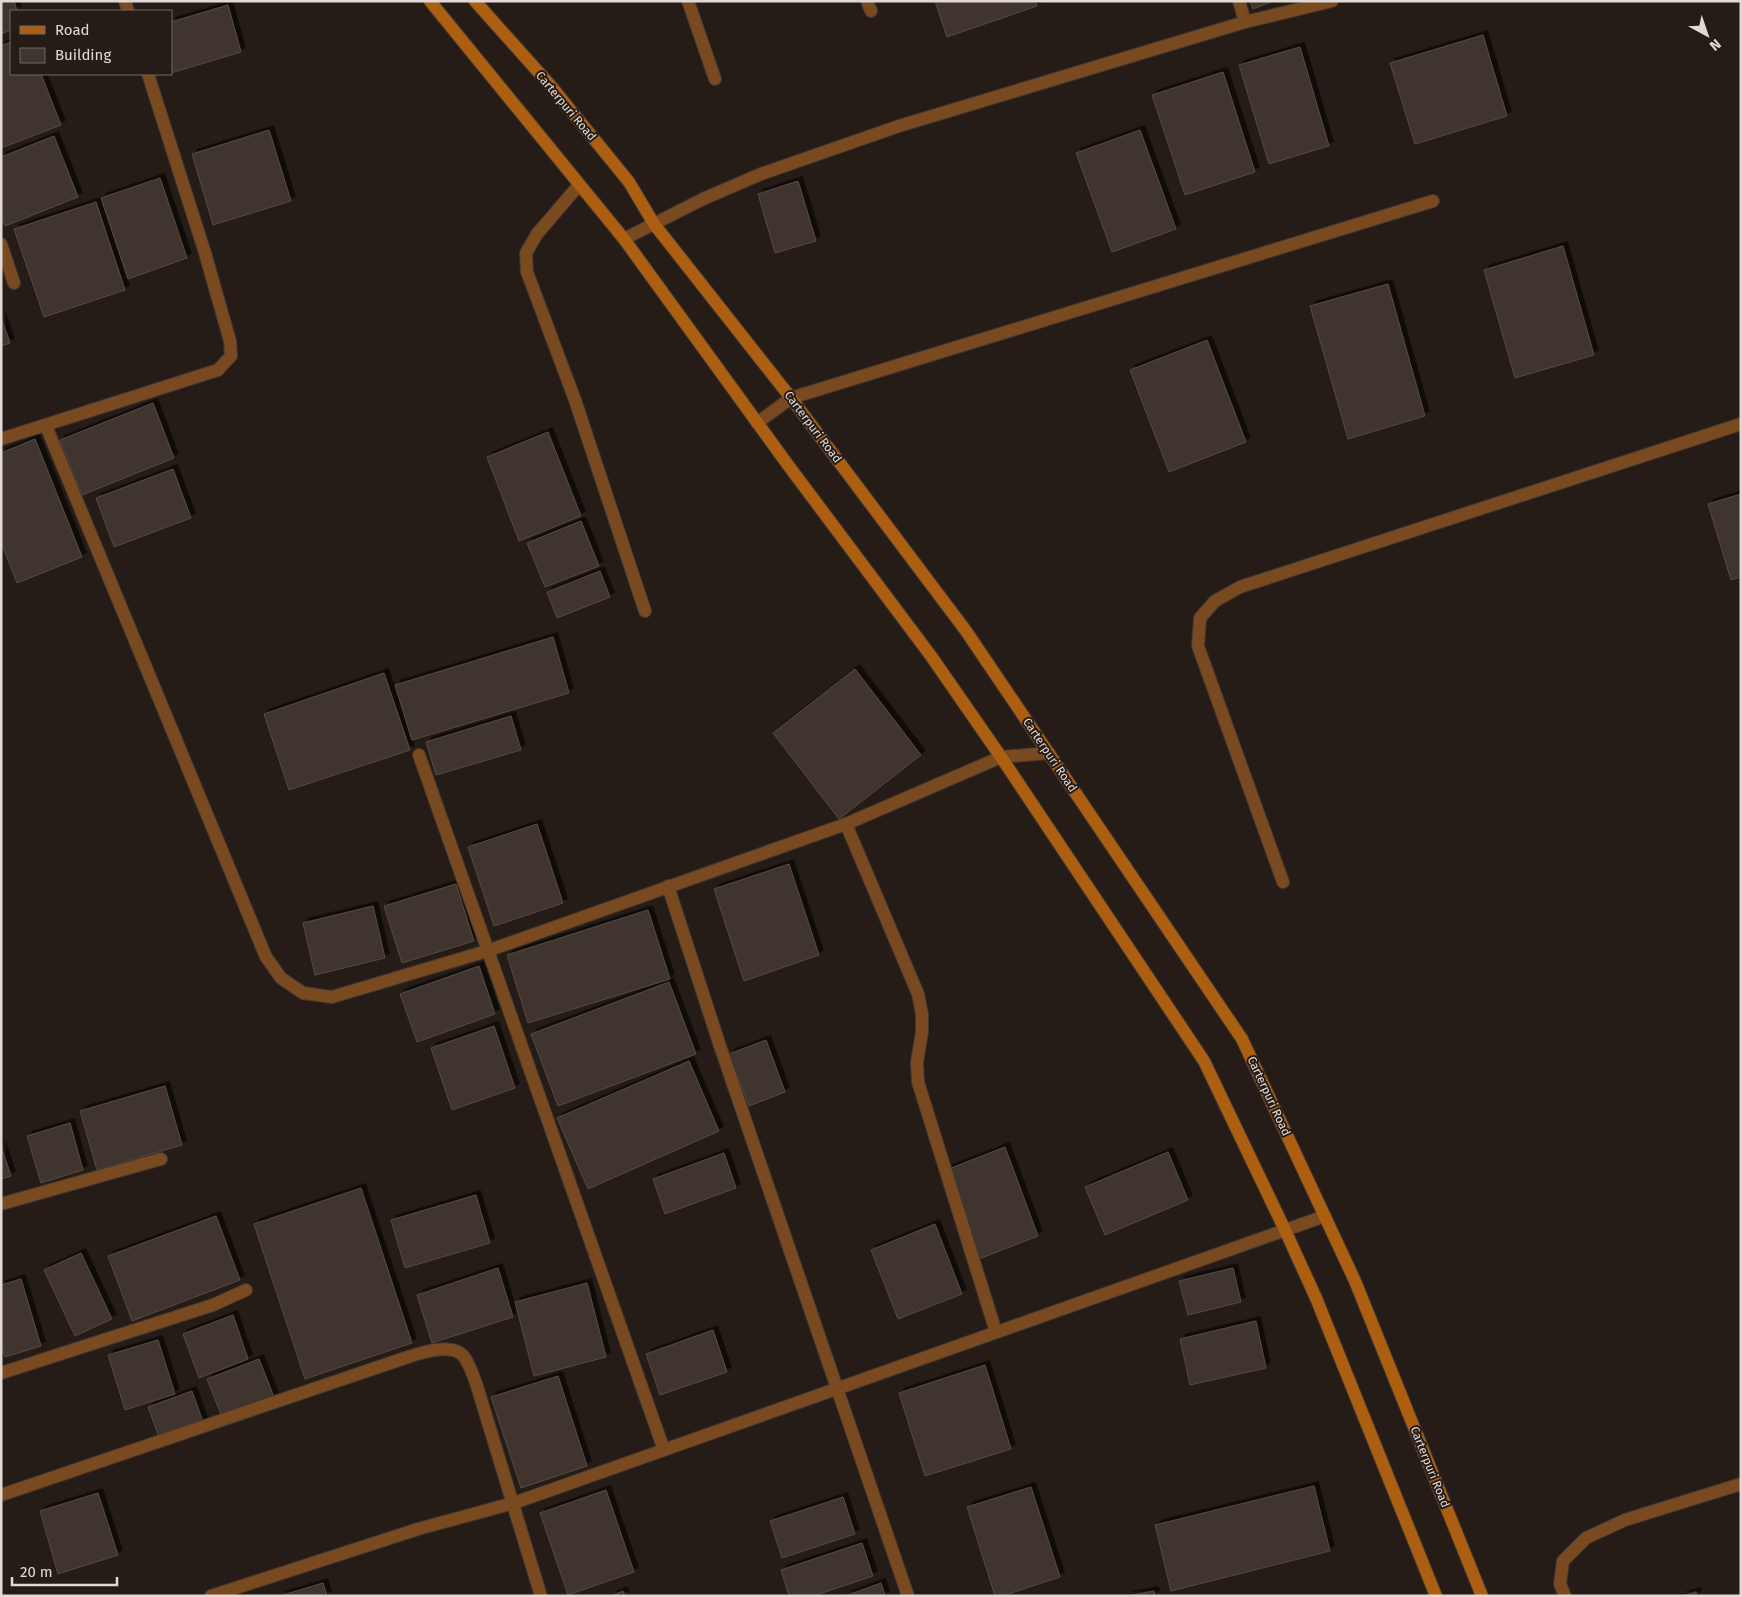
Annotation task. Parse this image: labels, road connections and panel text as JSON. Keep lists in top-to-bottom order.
{
  "streets": {
    "main road": ["Carterpuri Road"]
  },
  "legend": ["Road", "Building"],
  "scale_bar": "20 m",
  "north": "bottom right"
}
